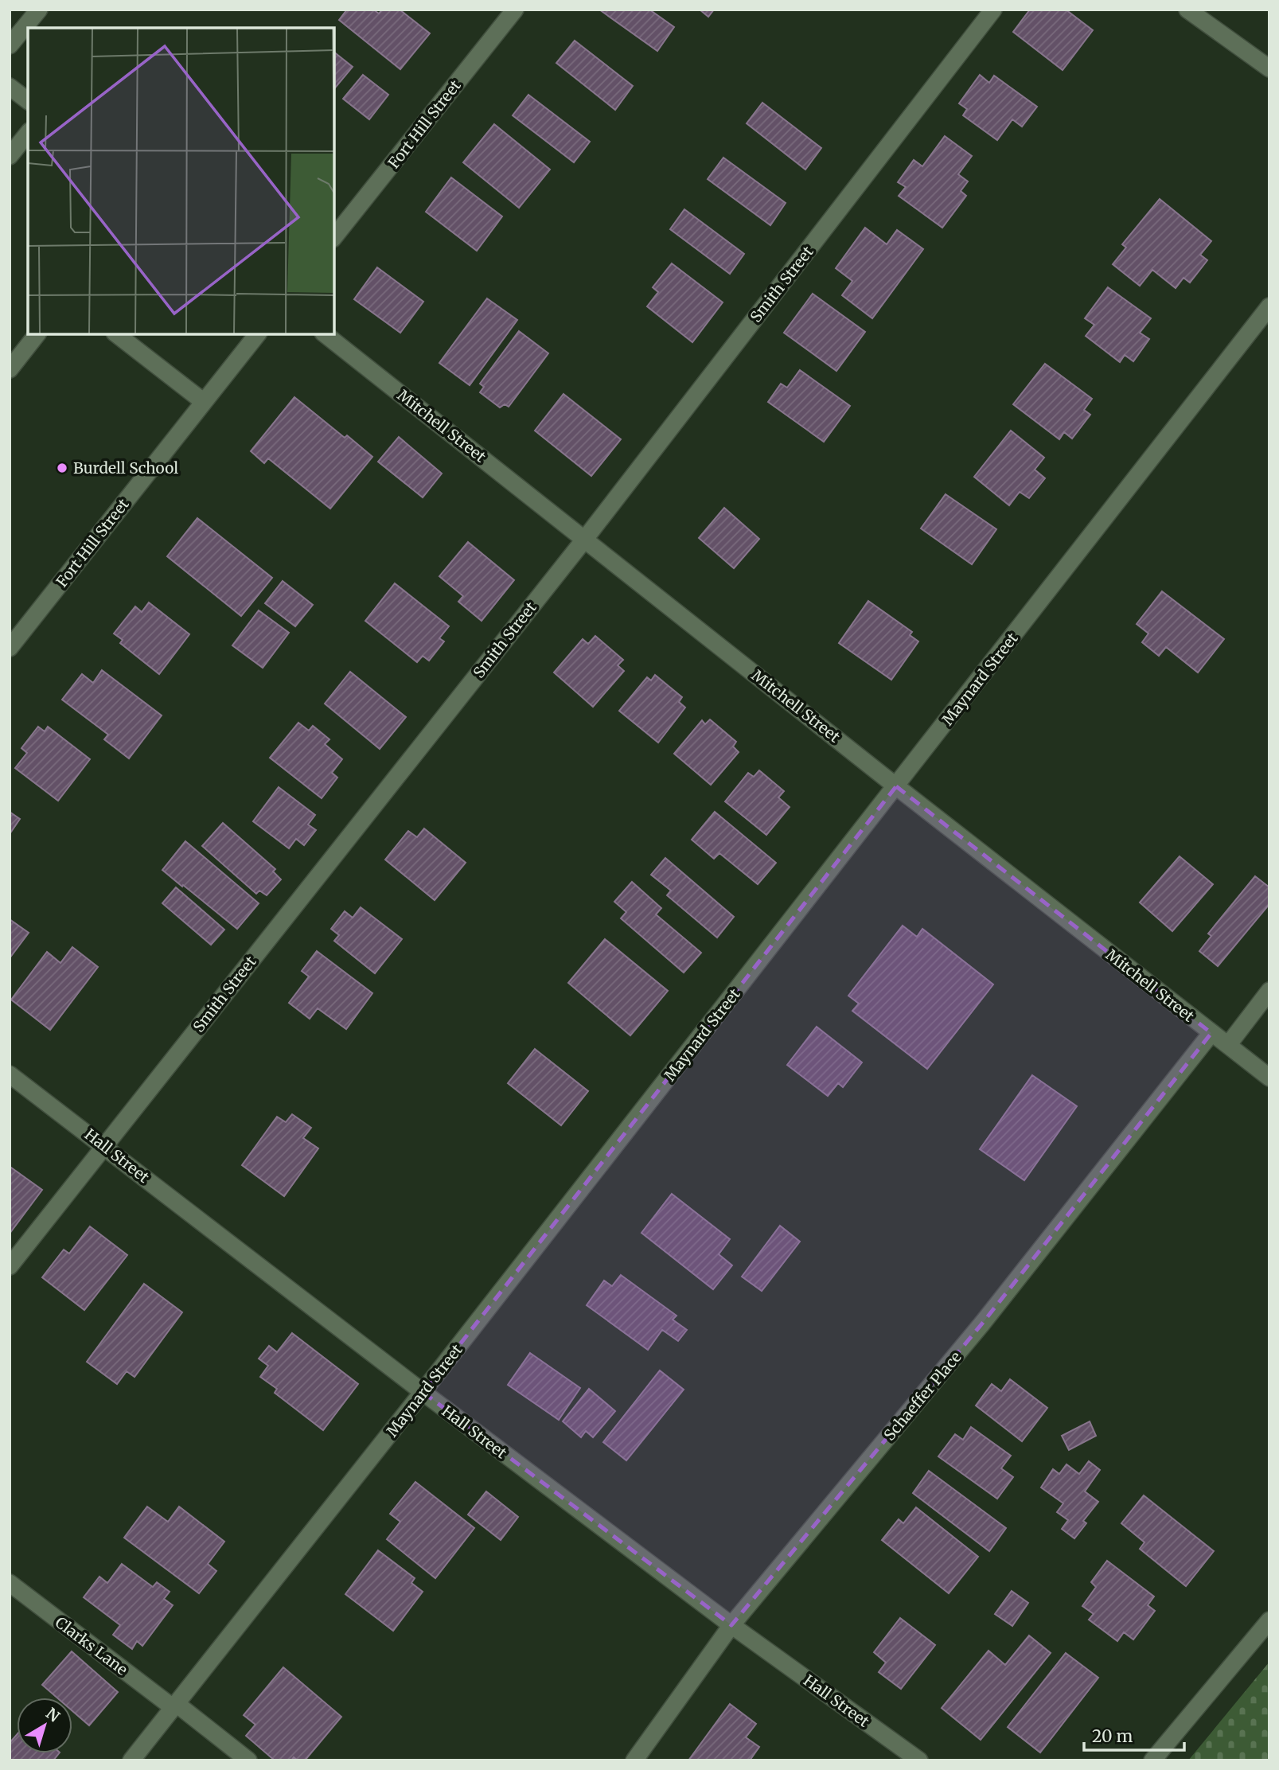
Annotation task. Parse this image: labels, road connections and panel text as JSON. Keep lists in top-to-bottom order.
{
  "streets": {
    "street": [
      "Fort Hill Street",
      "Smith Street",
      "Mitchell Street",
      "Maynard Street",
      "Hall Street",
      "Schaeffer Place",
      "Clarks Lane"
    ]
  },
  "crossings": [
    ["Smith Street", "Mitchell Street"],
    ["Smith Street", "Hall Street"],
    ["Mitchell Street", "Maynard Street"],
    ["Mitchell Street", "Schaeffer Place"],
    ["Maynard Street", "Hall Street"],
    ["Maynard Street", "Clarks Lane"],
    ["Hall Street", "Schaeffer Place"]
  ],
  "places": ["Burdell School"],
  "scale_bar": "20 m",
  "north": "top right"
}
